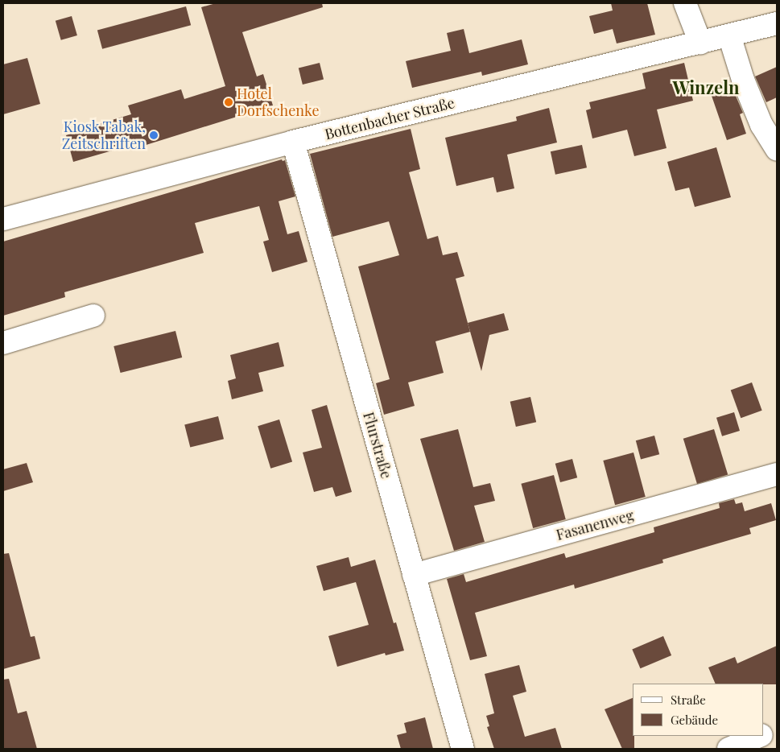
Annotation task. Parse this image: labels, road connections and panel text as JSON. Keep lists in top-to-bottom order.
{
  "streets": {
    "street": ["Bottenbacher Straße", "Flurstraße", "Fasanenweg"]
  },
  "crossings": [
    ["Bottenbacher Straße", "Flurstraße"],
    ["Flurstraße", "Fasanenweg"]
  ],
  "districts": ["Winzeln"],
  "places": ["Hotel Dorfschenke", "Kiosk Tabak, Zeitschriften"],
  "legend": ["Straße", "Gebäude"]
}
